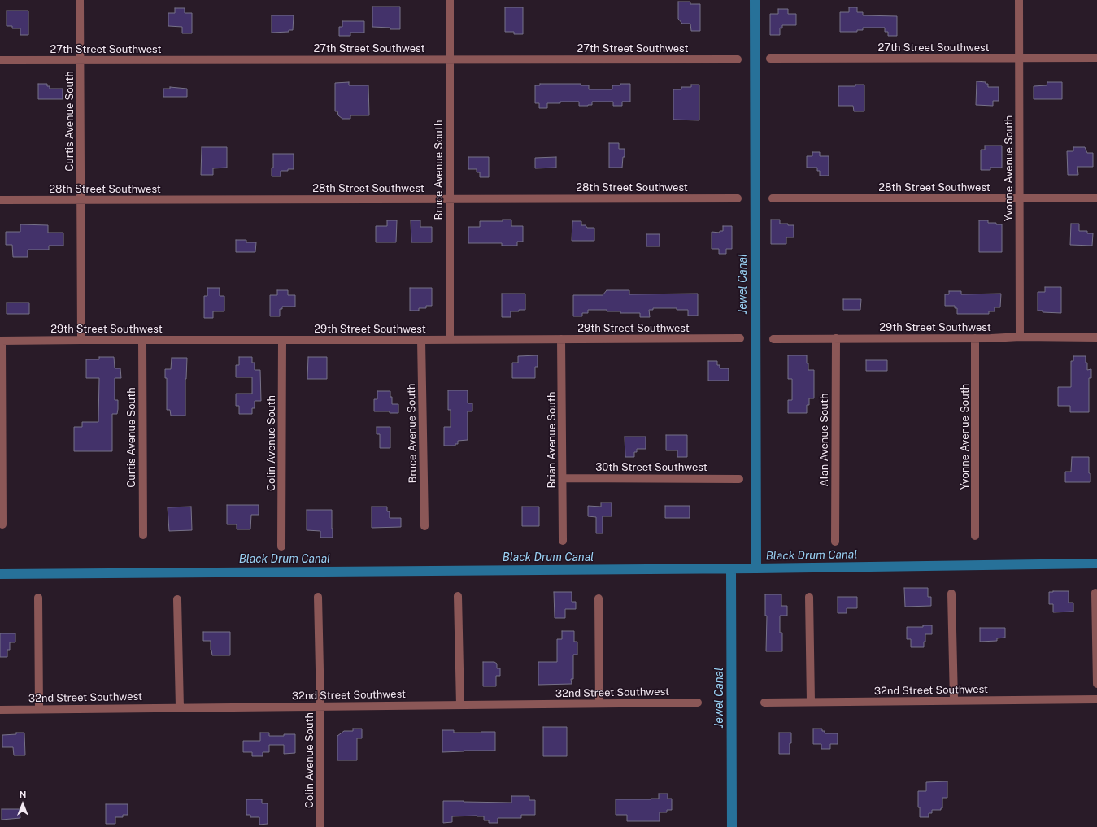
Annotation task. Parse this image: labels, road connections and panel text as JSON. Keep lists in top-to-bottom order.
{
  "streets": {
    "street": [
      "27th Street Southwest",
      "Curtis Avenue South",
      "Yvonne Avenue South",
      "Bruce Avenue South",
      "28th Street Southwest",
      "29th Street Southwest",
      "Brian Avenue South",
      "Alan Avenue South",
      "Colin Avenue South",
      "30th Street Southwest",
      "32nd Street Southwest"
    ]
  },
  "crossings": [
    ["27th Street Southwest", "Curtis Avenue South"],
    ["27th Street Southwest", "Yvonne Avenue South"],
    ["27th Street Southwest", "Bruce Avenue South"],
    ["Curtis Avenue South", "28th Street Southwest"],
    ["Curtis Avenue South", "29th Street Southwest"],
    ["Yvonne Avenue South", "28th Street Southwest"],
    ["Yvonne Avenue South", "29th Street Southwest"],
    ["Bruce Avenue South", "28th Street Southwest"],
    ["Bruce Avenue South", "29th Street Southwest"],
    ["29th Street Southwest", "Brian Avenue South"],
    ["29th Street Southwest", "Alan Avenue South"],
    ["29th Street Southwest", "Colin Avenue South"],
    ["Brian Avenue South", "30th Street Southwest"],
    ["Colin Avenue South", "32nd Street Southwest"]
  ],
  "water": ["Jewel Canal", "Black Drum Canal"],
  "north": "top"
}
